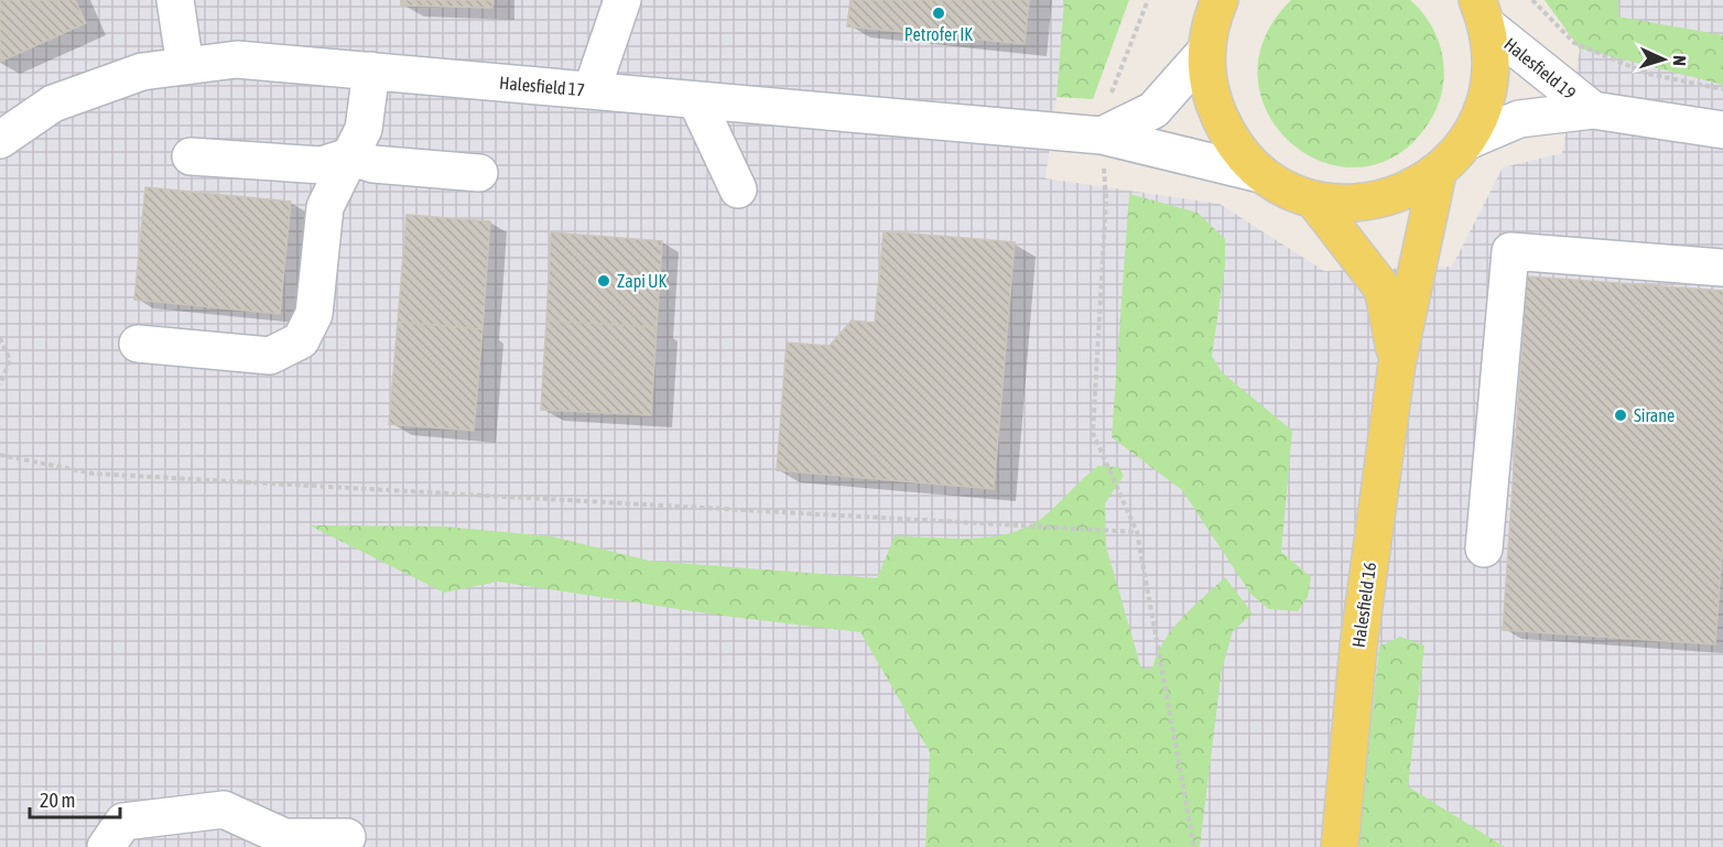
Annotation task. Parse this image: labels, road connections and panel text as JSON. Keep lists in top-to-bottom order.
{
  "streets": {
    "main road": ["Halesfield 16"],
    "street": ["Halesfield 19", "Halesfield 17"]
  },
  "places": ["Petrofer IK", "Zapi UK", "Sirane"],
  "scale_bar": "20 m",
  "north": "right"
}
